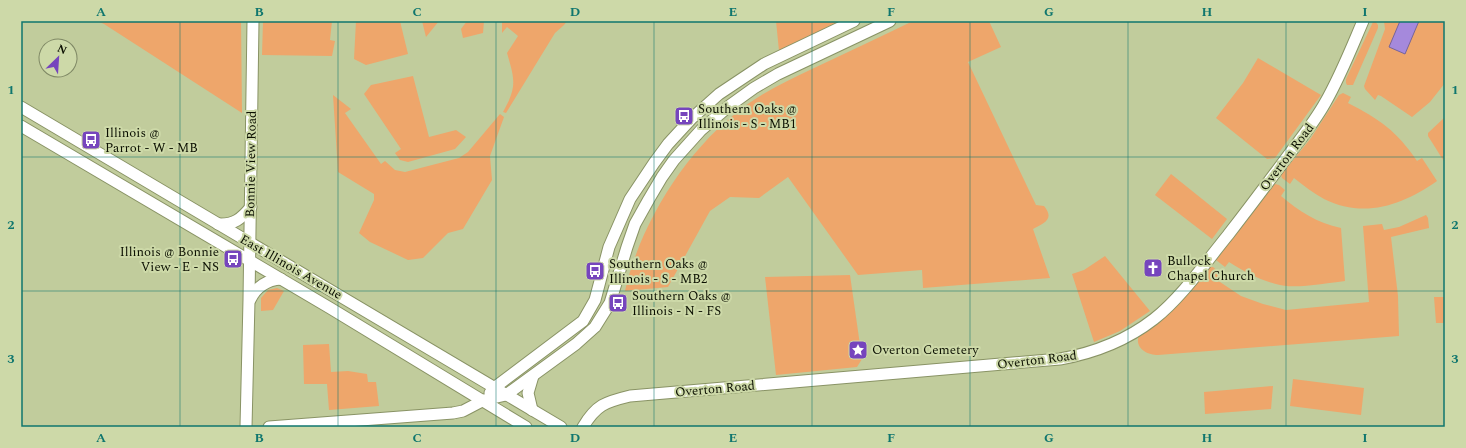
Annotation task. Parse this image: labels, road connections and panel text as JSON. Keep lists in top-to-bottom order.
{
  "streets": {
    "street": ["Overton Road", "Bonnie View Road", "East Illinois Avenue"]
  },
  "crossings": [
    ["Bonnie View Road", "East Illinois Avenue"]
  ],
  "places": {
    "bus stop": [
      "Southern Oaks @ Illinois - S - MB1",
      "Illinois @ Parrot - W - MB",
      "Illinois @ Bonnie View - E - NS",
      "Southern Oaks @ Illinois - S - MB2",
      "Southern Oaks @ Illinois - N - FS"
    ],
    "church": ["Bullock Chapel Church"],
    "place": ["Overton Cemetery"]
  },
  "north": "top right",
  "grid": {
    "columns": [
      "A",
      "B",
      "C",
      "D",
      "E",
      "F",
      "G",
      "H",
      "I"
    ],
    "rows": ["1", "2", "3"]
  }
}
